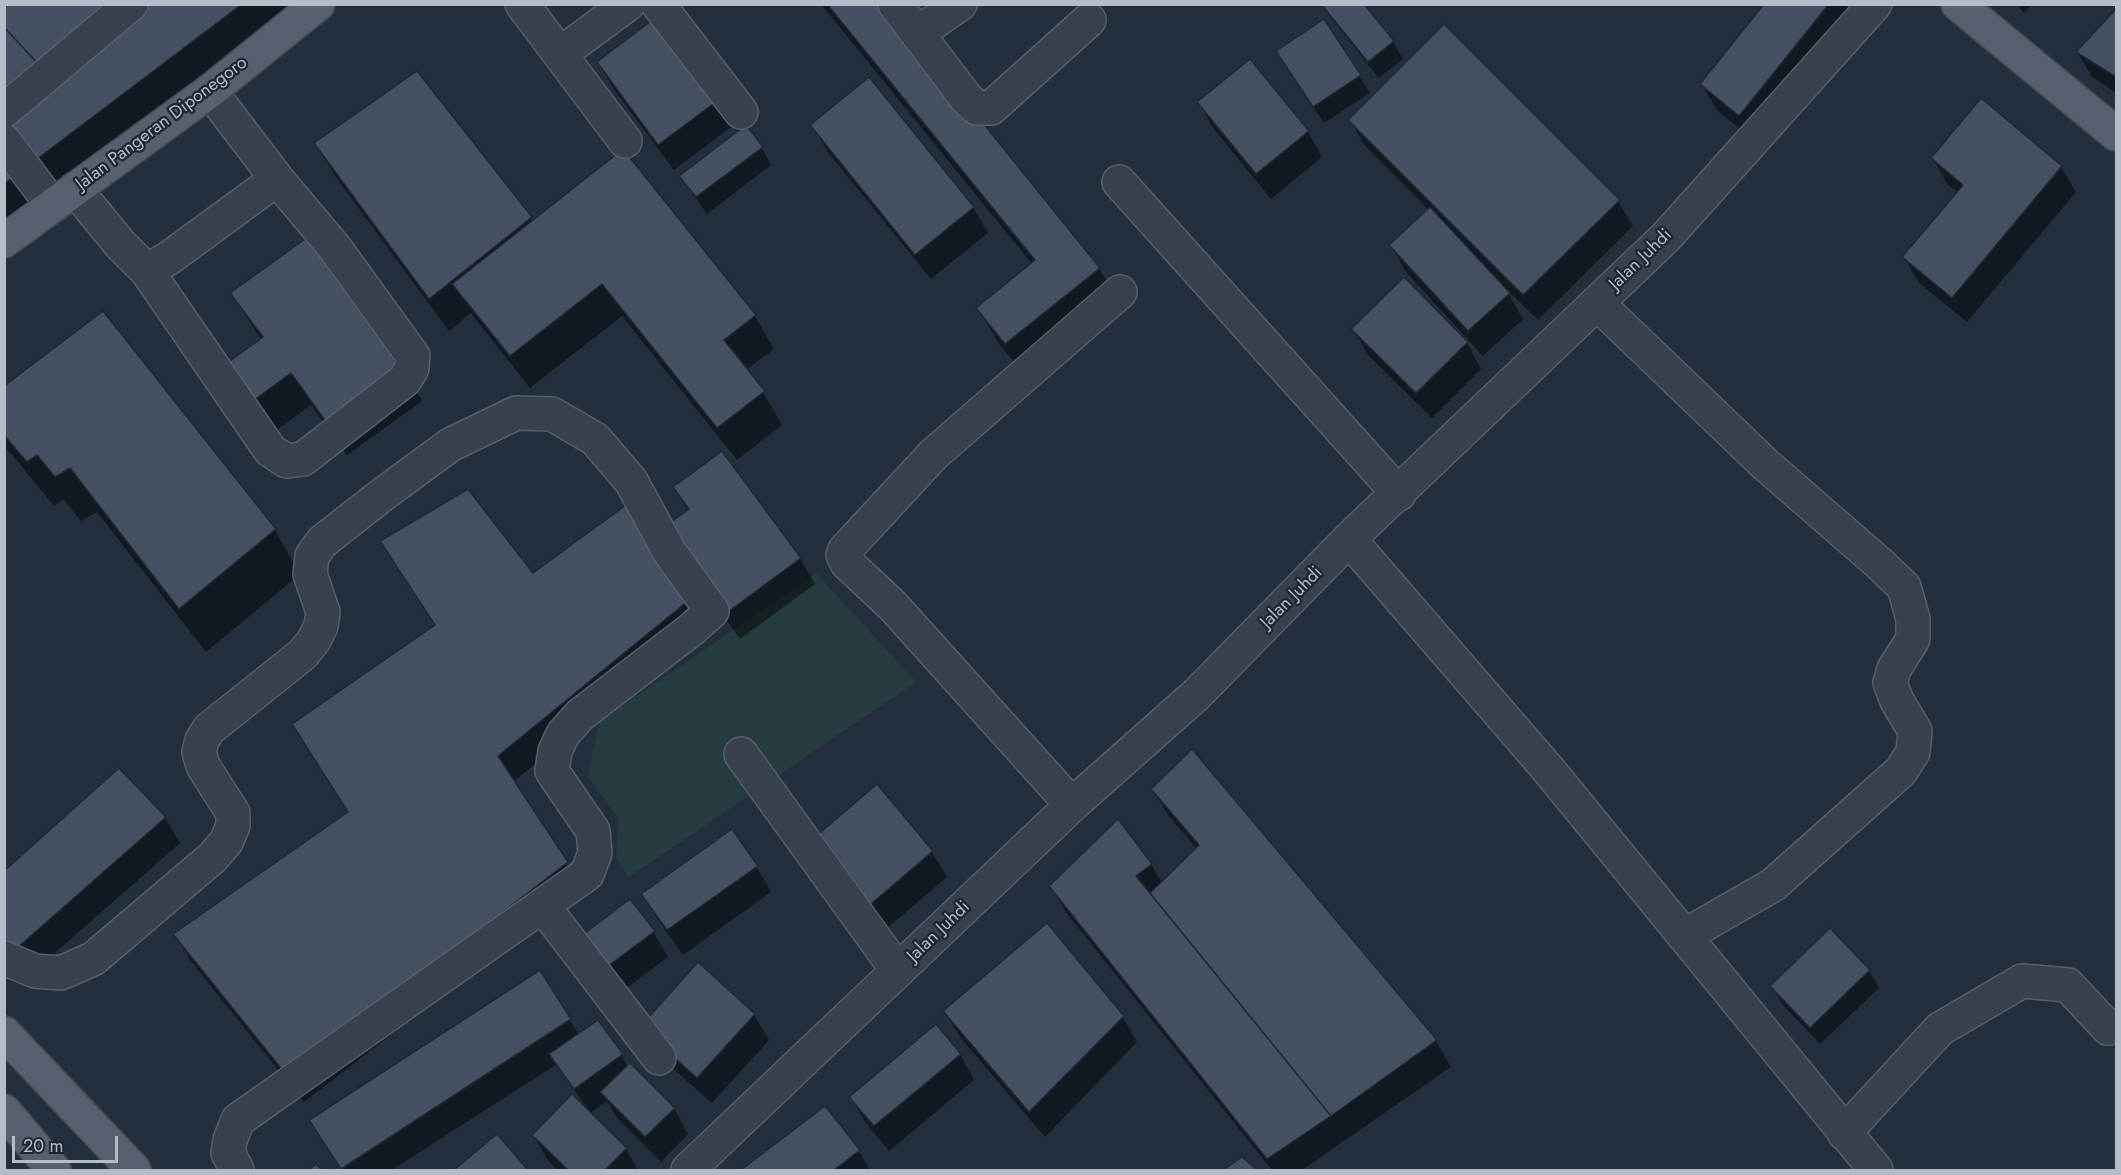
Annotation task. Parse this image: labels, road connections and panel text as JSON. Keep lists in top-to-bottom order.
{
  "streets": {
    "main road": ["Jalan Pangeran Diponegoro"],
    "street": ["Jalan Juhdi"]
  },
  "scale_bar": "20 m"
}
